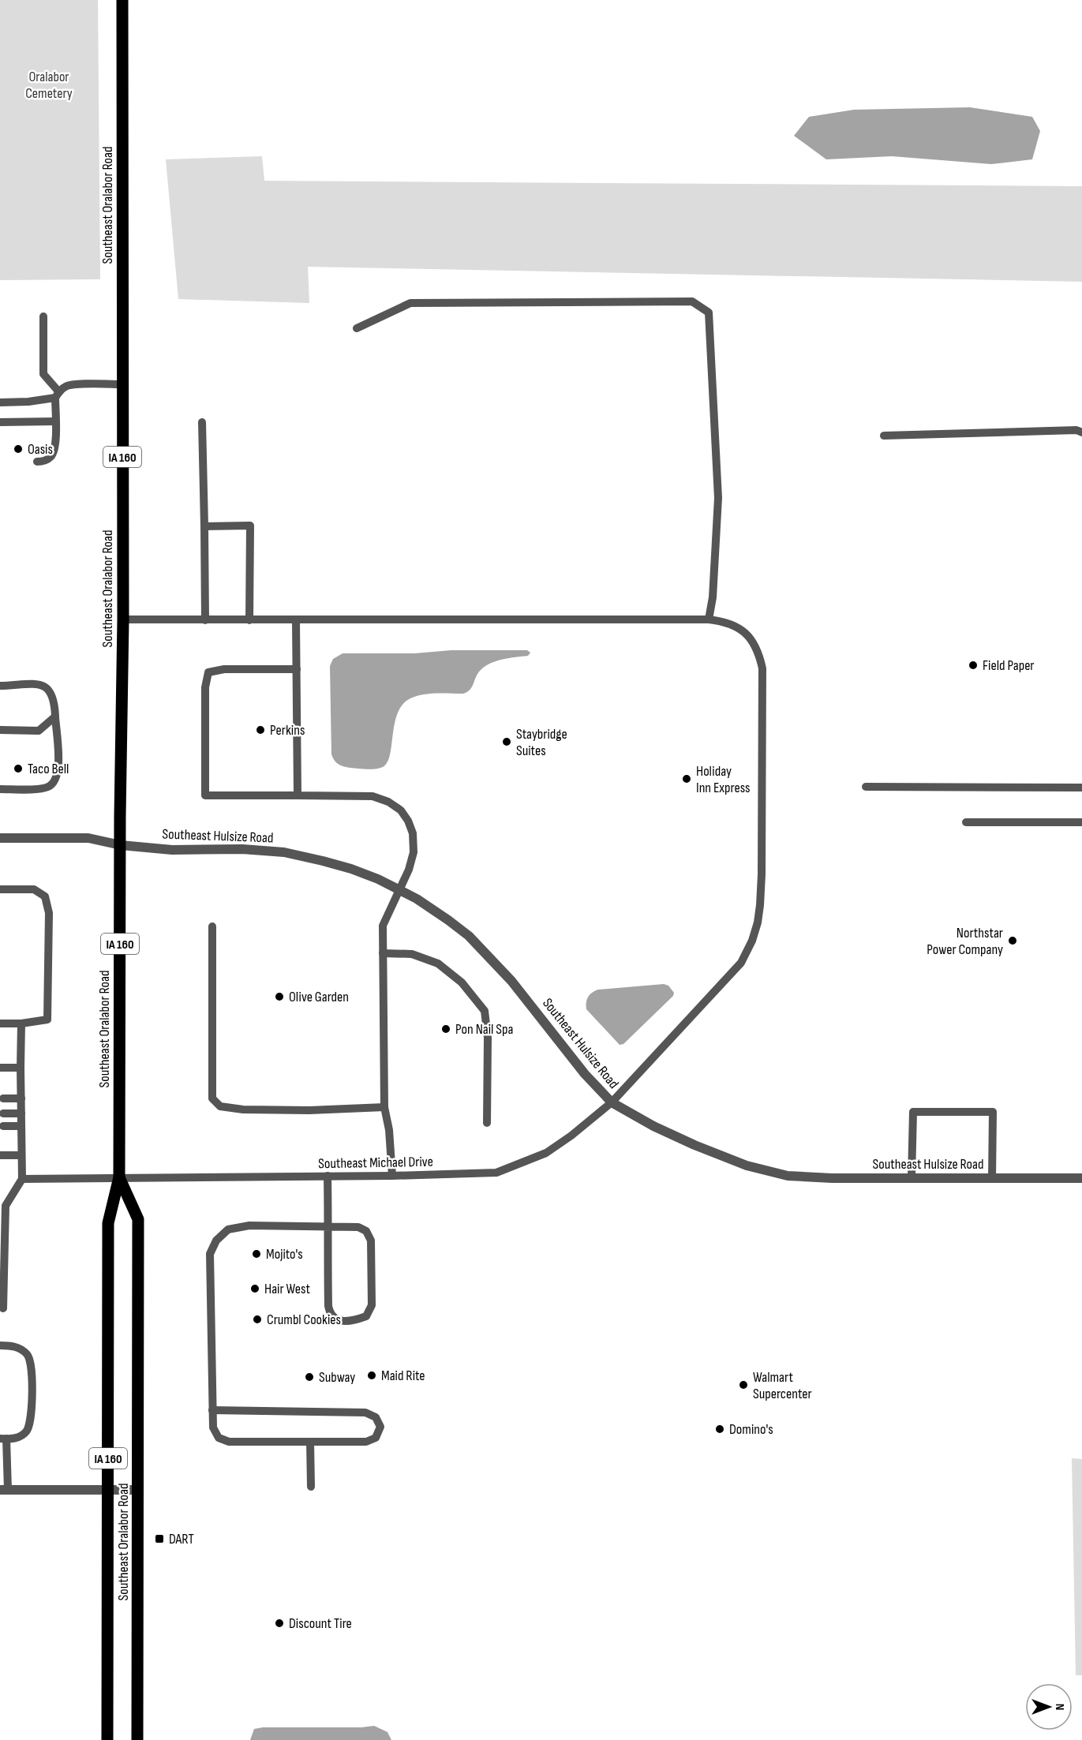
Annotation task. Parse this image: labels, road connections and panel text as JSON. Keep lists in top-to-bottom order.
{
  "streets": {
    "main road": ["Southeast Oralabor Road", "IA 160"],
    "street": ["Southeast Hulsize Road"],
    "lane": ["Southeast Michael Drive"]
  },
  "crossings": [
    ["Southeast Oralabor Road", "Southeast Hulsize Road"],
    ["Southeast Oralabor Road", "Southeast Michael Drive"],
    ["Southeast Hulsize Road", "Southeast Michael Drive"]
  ],
  "parks": ["Oralabor Cemetery"],
  "places": {
    "other": [
      "Oasis",
      "Field Paper",
      "Perkins",
      "Staybridge Suites",
      "Taco Bell",
      "Holiday Inn Express",
      "Northstar Power Company",
      "Olive Garden",
      "Pon Nail Spa",
      "Mojito's",
      "Hair West",
      "Crumbl Cookies",
      "Maid Rite",
      "Subway",
      "Walmart Supercenter",
      "Domino's",
      "Discount Tire"
    ],
    "transit": ["DART"]
  },
  "north": "right"
}
